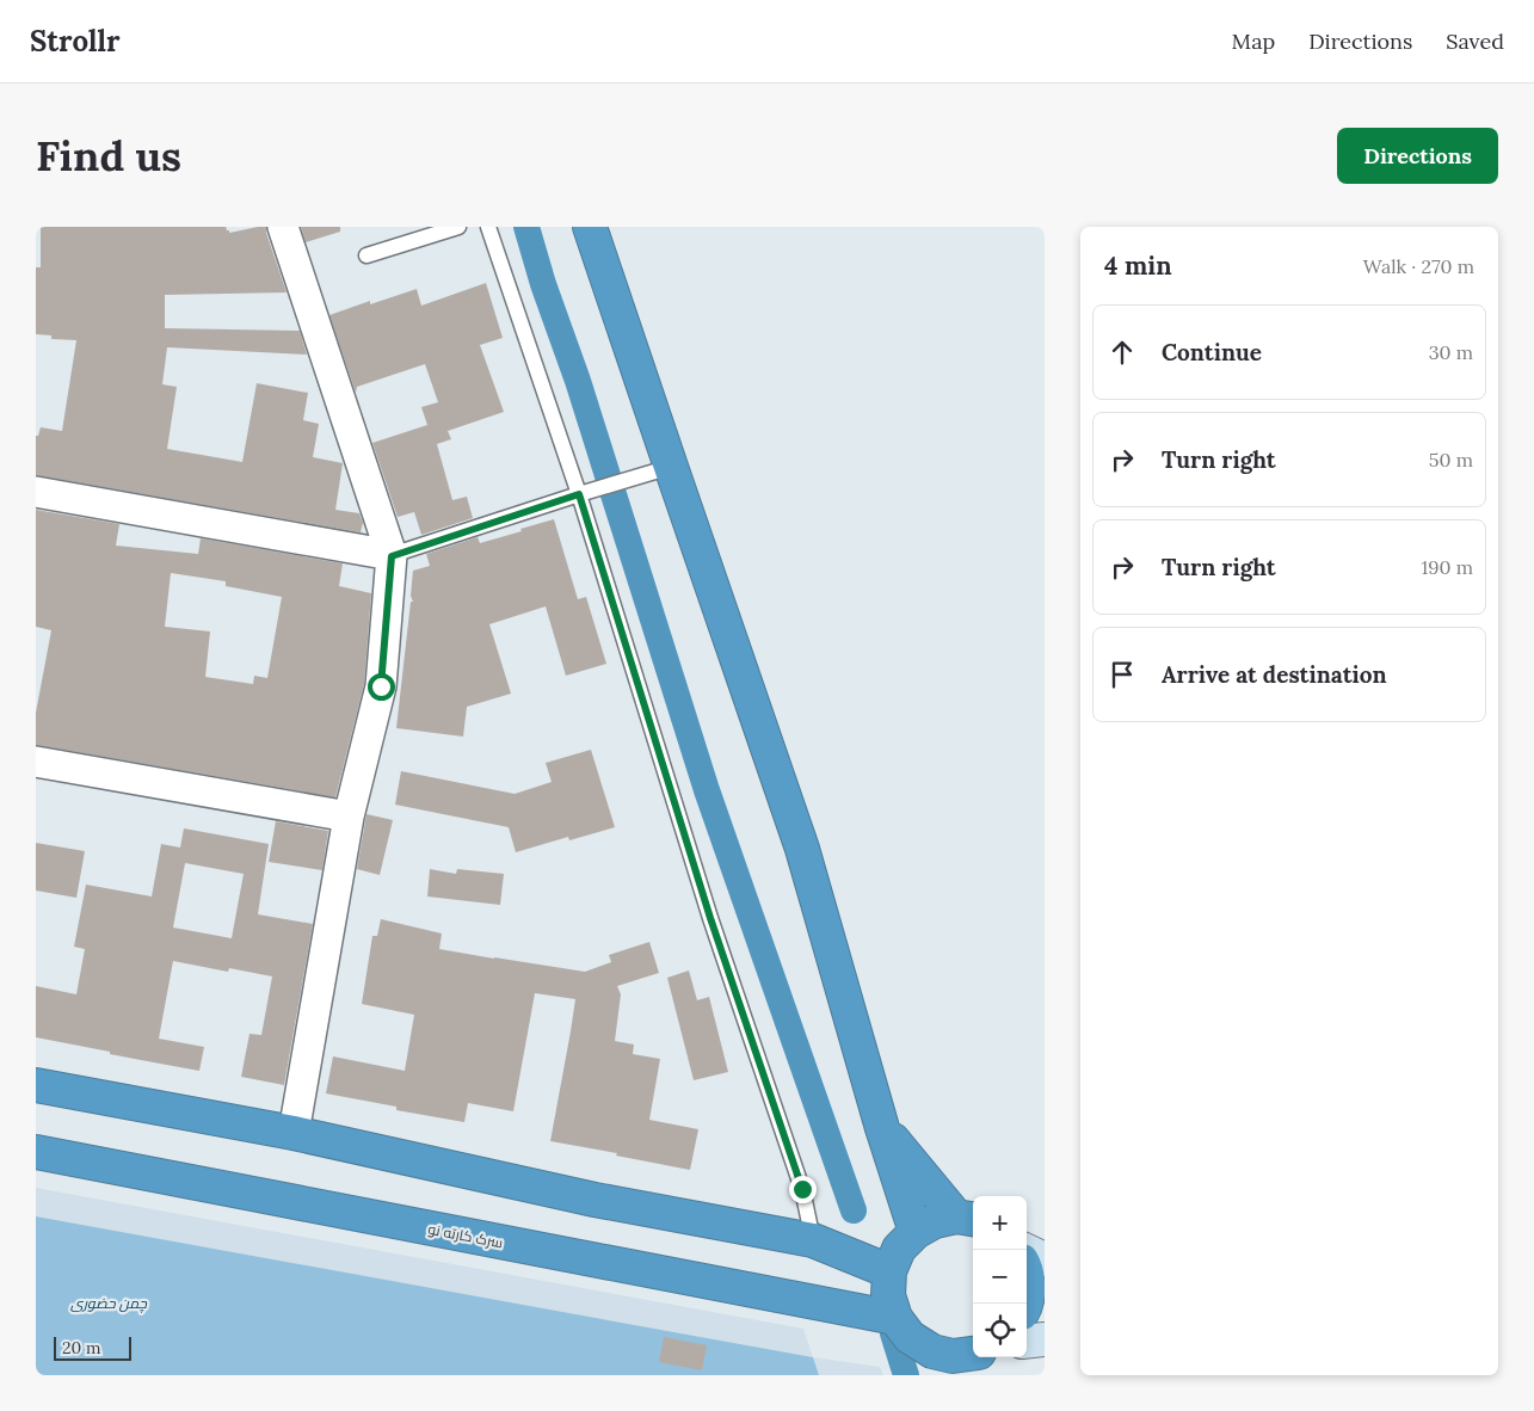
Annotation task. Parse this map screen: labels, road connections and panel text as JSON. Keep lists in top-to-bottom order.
{
  "streets": {
    "highway": ["سرک کارته نو"]
  },
  "parks": ["چمن حضوری"],
  "scale_bar": "20 m",
  "page": {
    "header": "Strollr",
    "nav": ["Map", "Directions", "Saved"],
    "buttons": "Directions",
    "title": "Find us",
    "heading": ["4 min", "Walk · 270 m"],
    "list": [
      ["Continue", "30 m"],
      ["Turn right", "50 m"],
      ["Turn right", "190 m"],
      "Arrive at destination"
    ],
    "map_buttons": ["+", "−"],
    "scale": "20 m"
  }
}
